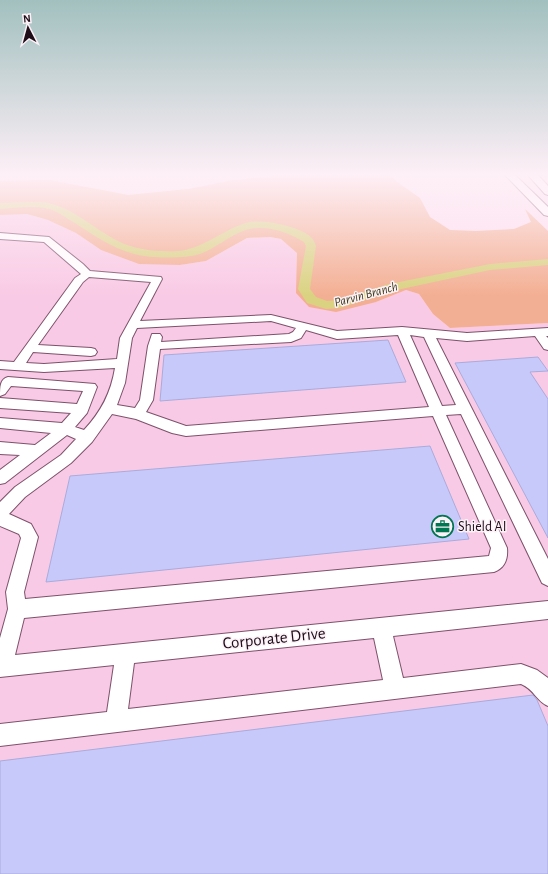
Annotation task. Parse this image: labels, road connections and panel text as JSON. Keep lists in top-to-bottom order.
{
  "streets": {
    "street": ["Corporate Drive"]
  },
  "water": ["Parvin Branch"],
  "places": {
    "office": ["Shield AI"]
  },
  "north": "top"
}
